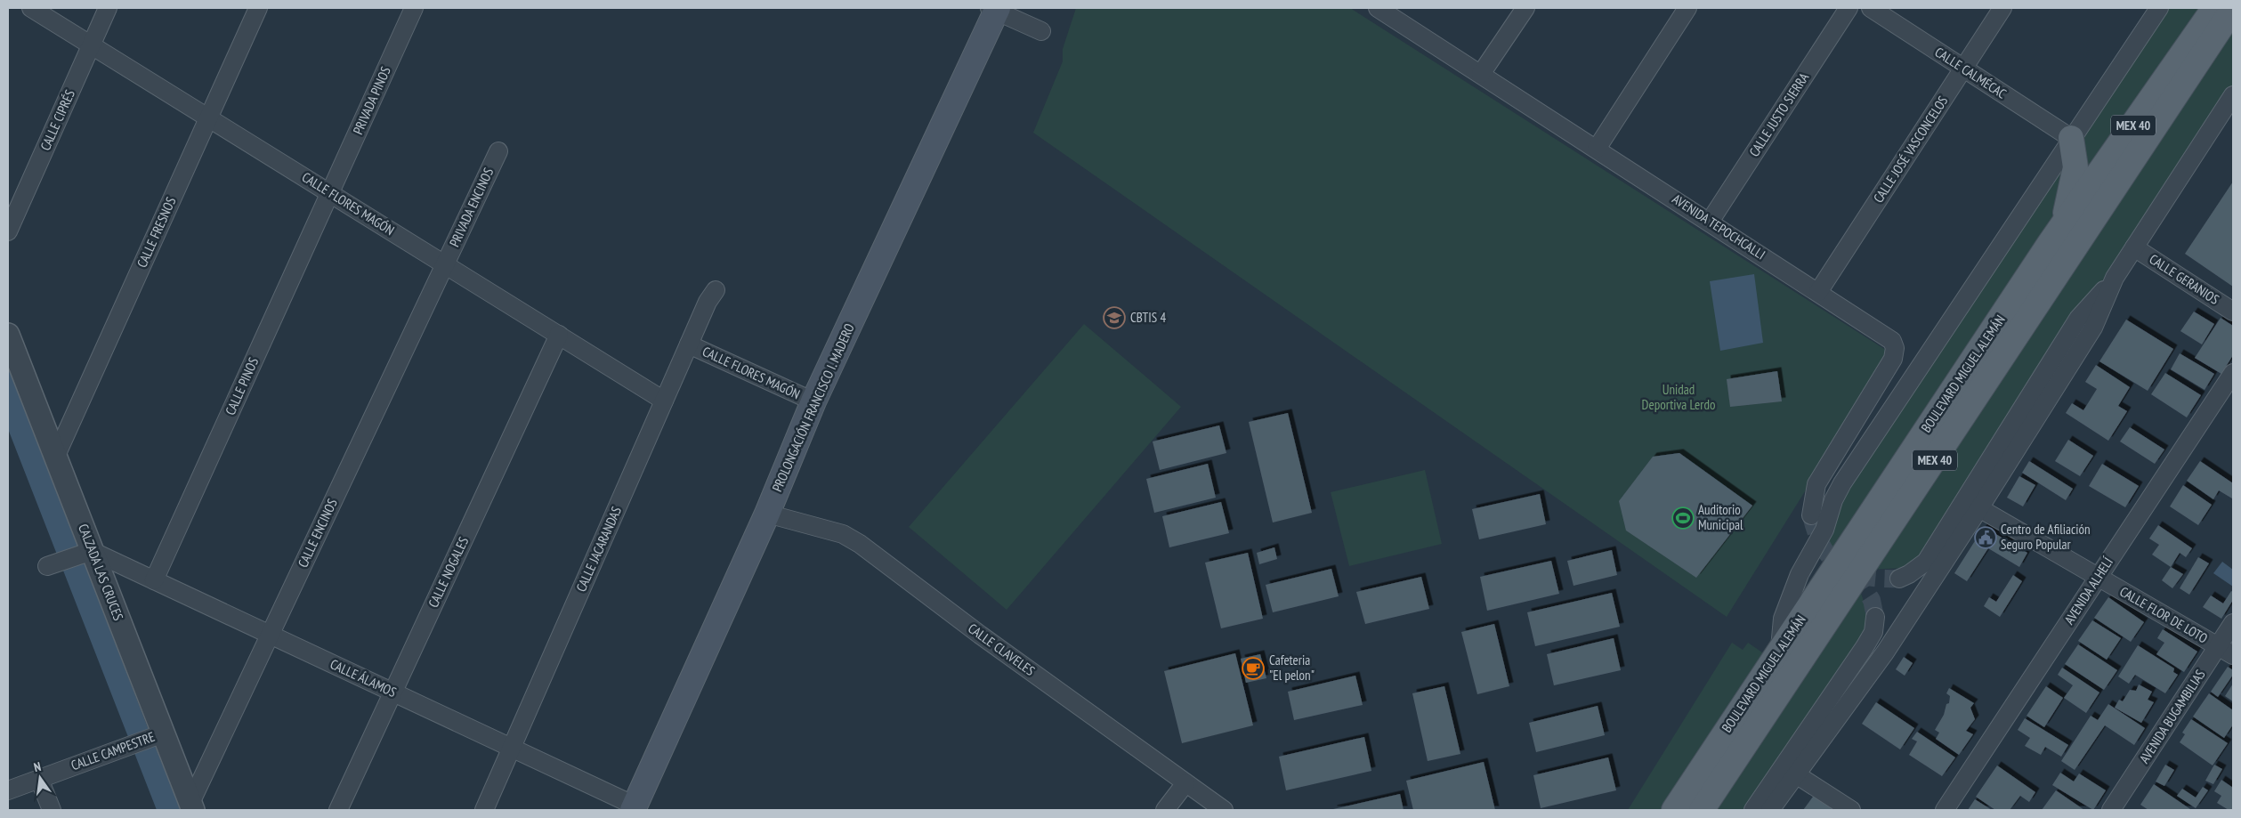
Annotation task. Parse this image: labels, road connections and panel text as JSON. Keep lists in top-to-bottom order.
{
  "streets": {
    "main road": ["MEX 40", "BOULEVARD MIGUEL ALEMÁN", "PROLONGACIÓN FRANCISCO I. MADERO"],
    "street": [
      "CALLE CALMÉCAC",
      "PRIVADA PINOS",
      "CALLE JUSTO SIERRA",
      "CALLE CIPRÉS",
      "CALLE JOSÉ VASCONCELOS",
      "CALLE FLORES MAGÓN",
      "PRIVADA ENCINOS",
      "AVENIDA TEPOCHCALLI",
      "CALLE FRESNOS",
      "CALLE GERANIOS",
      "CALLE PINOS",
      "CALLE ENCINOS",
      "CALLE JACARANDAS",
      "CALZADA LAS CRUCES",
      "CALLE NOGALES",
      "AVENIDA ALHELÍ",
      "CALLE FLOR DE LOTO",
      "CALLE CLAVELES",
      "CALLE ÁLAMOS",
      "AVENIDA BUGAMBILIAS",
      "CALLE CAMPESTRE"
    ]
  },
  "crossings": [
    ["CALLE CALMÉCAC", "CALLE JOSÉ VASCONCELOS"],
    ["PRIVADA PINOS", "CALLE FLORES MAGÓN"],
    ["PRIVADA PINOS", "CALLE PINOS"],
    ["CALLE JUSTO SIERRA", "AVENIDA TEPOCHCALLI"],
    ["CALLE CIPRÉS", "CALLE FLORES MAGÓN"],
    ["CALLE JOSÉ VASCONCELOS", "AVENIDA TEPOCHCALLI"],
    ["CALLE FLORES MAGÓN", "PRIVADA ENCINOS"],
    ["CALLE FLORES MAGÓN", "CALLE FRESNOS"],
    ["CALLE FLORES MAGÓN", "CALLE PINOS"],
    ["CALLE FLORES MAGÓN", "PROLONGACIÓN FRANCISCO I. MADERO"],
    ["CALLE FLORES MAGÓN", "CALLE ENCINOS"],
    ["CALLE FLORES MAGÓN", "CALLE JACARANDAS"],
    ["CALLE FLORES MAGÓN", "CALLE NOGALES"],
    ["PRIVADA ENCINOS", "CALLE ENCINOS"],
    ["CALLE FRESNOS", "CALZADA LAS CRUCES"],
    ["CALLE PINOS", "CALLE ÁLAMOS"],
    ["PROLONGACIÓN FRANCISCO I. MADERO", "CALLE CLAVELES"],
    ["PROLONGACIÓN FRANCISCO I. MADERO", "CALLE ÁLAMOS"],
    ["CALLE ENCINOS", "CALZADA LAS CRUCES"],
    ["CALLE ENCINOS", "CALLE ÁLAMOS"],
    ["CALLE JACARANDAS", "CALLE ÁLAMOS"],
    ["CALZADA LAS CRUCES", "CALLE ÁLAMOS"],
    ["CALZADA LAS CRUCES", "CALLE CAMPESTRE"],
    ["CALLE NOGALES", "CALLE ÁLAMOS"],
    ["AVENIDA ALHELÍ", "CALLE FLOR DE LOTO"],
    ["CALLE FLOR DE LOTO", "AVENIDA BUGAMBILIAS"]
  ],
  "parks": ["Unidad Deportiva Lerdo"],
  "places": {
    "school or university": ["CBTIS 4"],
    "sports": ["Auditorio Municipal"],
    "public building": ["Centro de Afiliación Seguro Popular"],
    "cafe": ["Cafeteria \"El pelon\""]
  },
  "north": "top"
}
